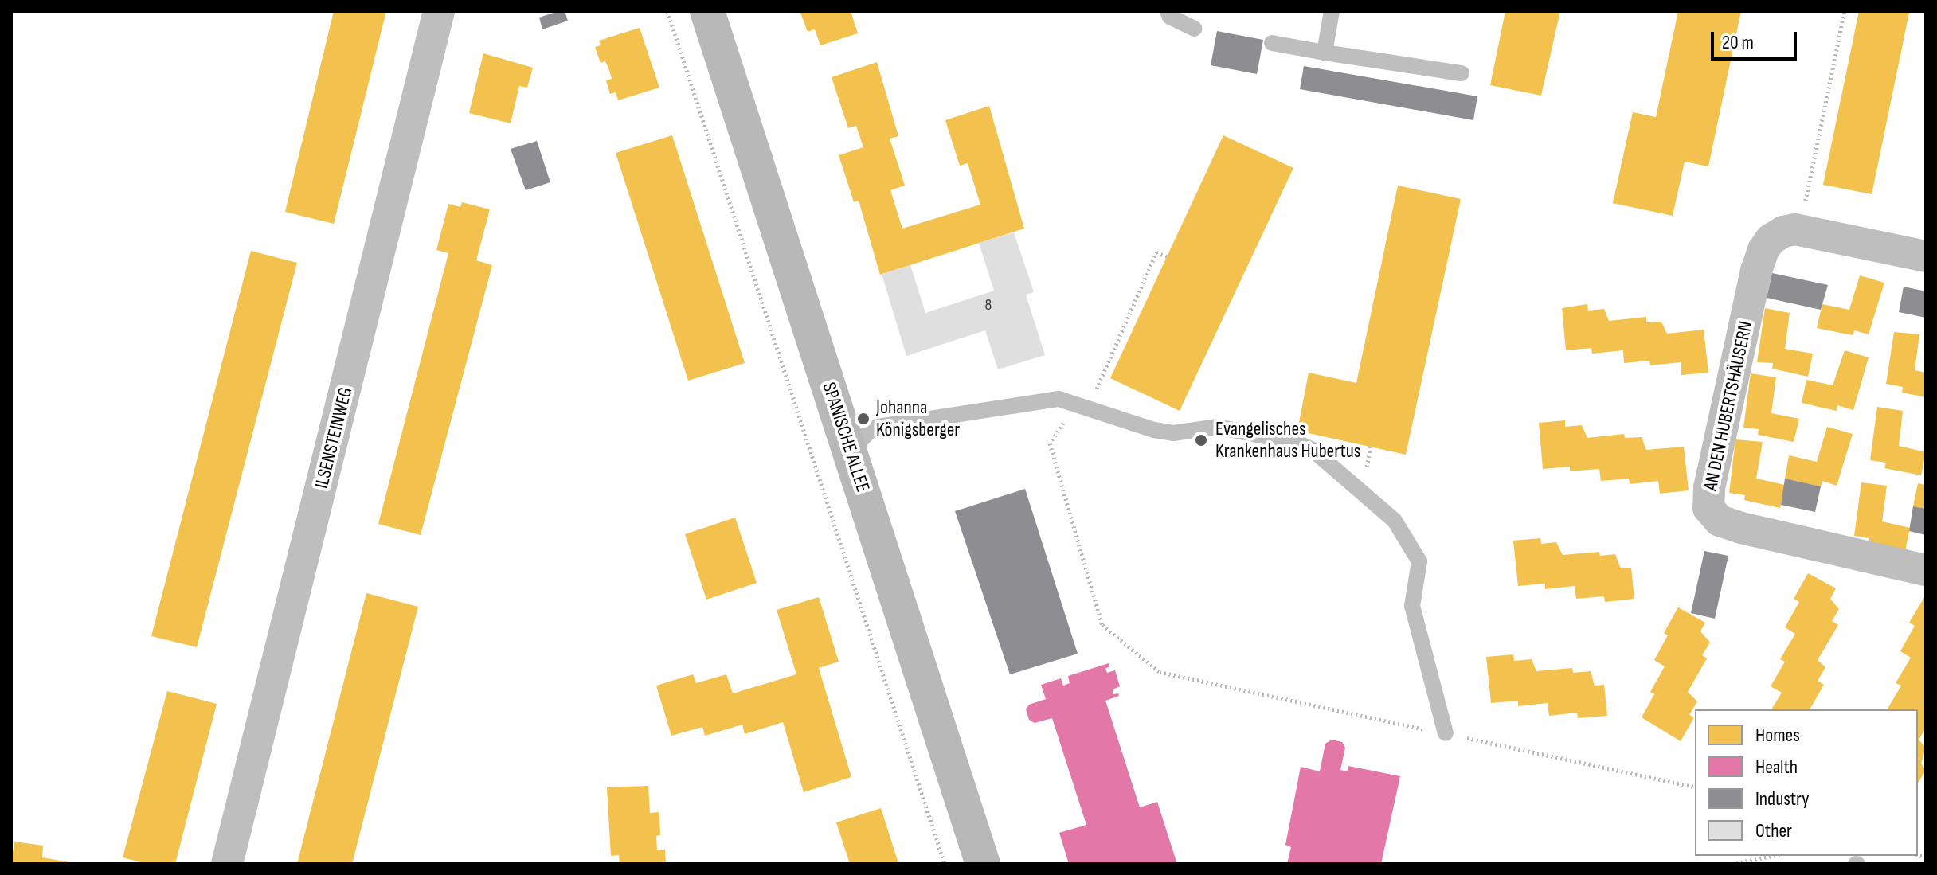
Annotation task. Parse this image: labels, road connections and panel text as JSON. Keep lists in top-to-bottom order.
{
  "streets": {
    "main road": ["SPANISCHE ALLEE"],
    "street": ["AN DEN HUBERTSHÄUSERN", "ILSENSTEINWEG"]
  },
  "places": ["Johanna Königsberger", "Evangelisches Krankenhaus Hubertus"],
  "house_numbers": ["8"],
  "legend": [
    "Homes",
    "Health",
    "Industry",
    "Other"
  ],
  "scale_bar": "20 m"
}
